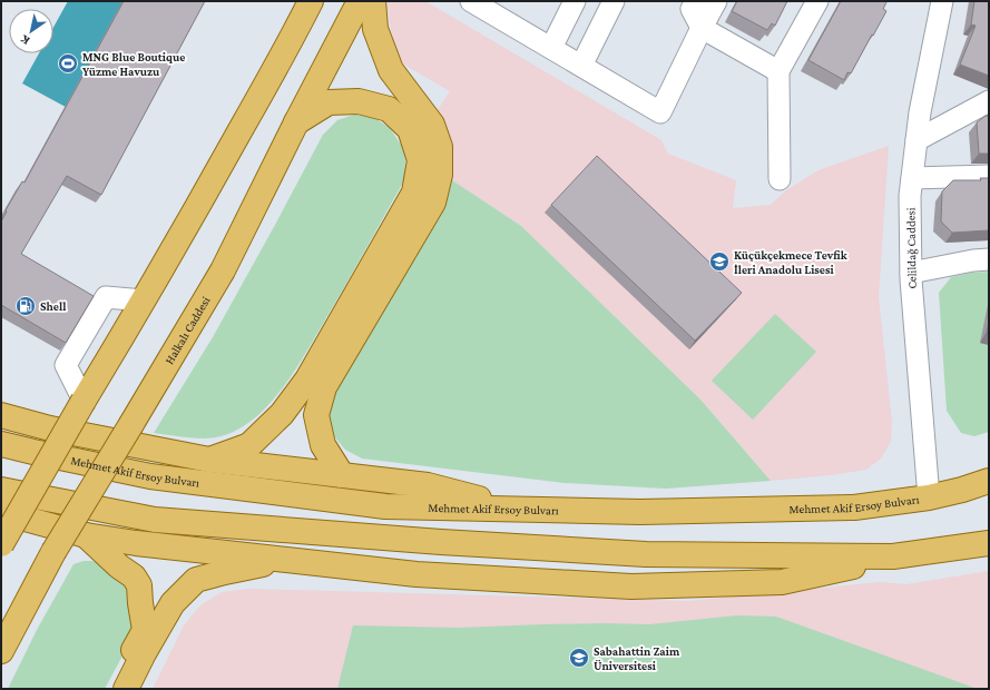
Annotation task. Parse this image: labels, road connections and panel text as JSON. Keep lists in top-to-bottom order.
{
  "streets": {
    "main road": ["Halkalı Caddesi", "Mehmet Akif Ersoy Bulvarı"],
    "street": ["Celildağ Caddesi"]
  },
  "crossings": [
    ["Celildağ Caddesi", "Mehmet Akif Ersoy Bulvarı"]
  ],
  "places": {
    "sports": ["MNG Blue Boutique Yüzme Havuzu"],
    "school or university": ["Küçükçekmece Tevfik İleri Anadolu Lisesi", "Sabahattin Zaim Üniversitesi"],
    "fuel station": ["Shell"]
  },
  "north": "bottom left"
}
